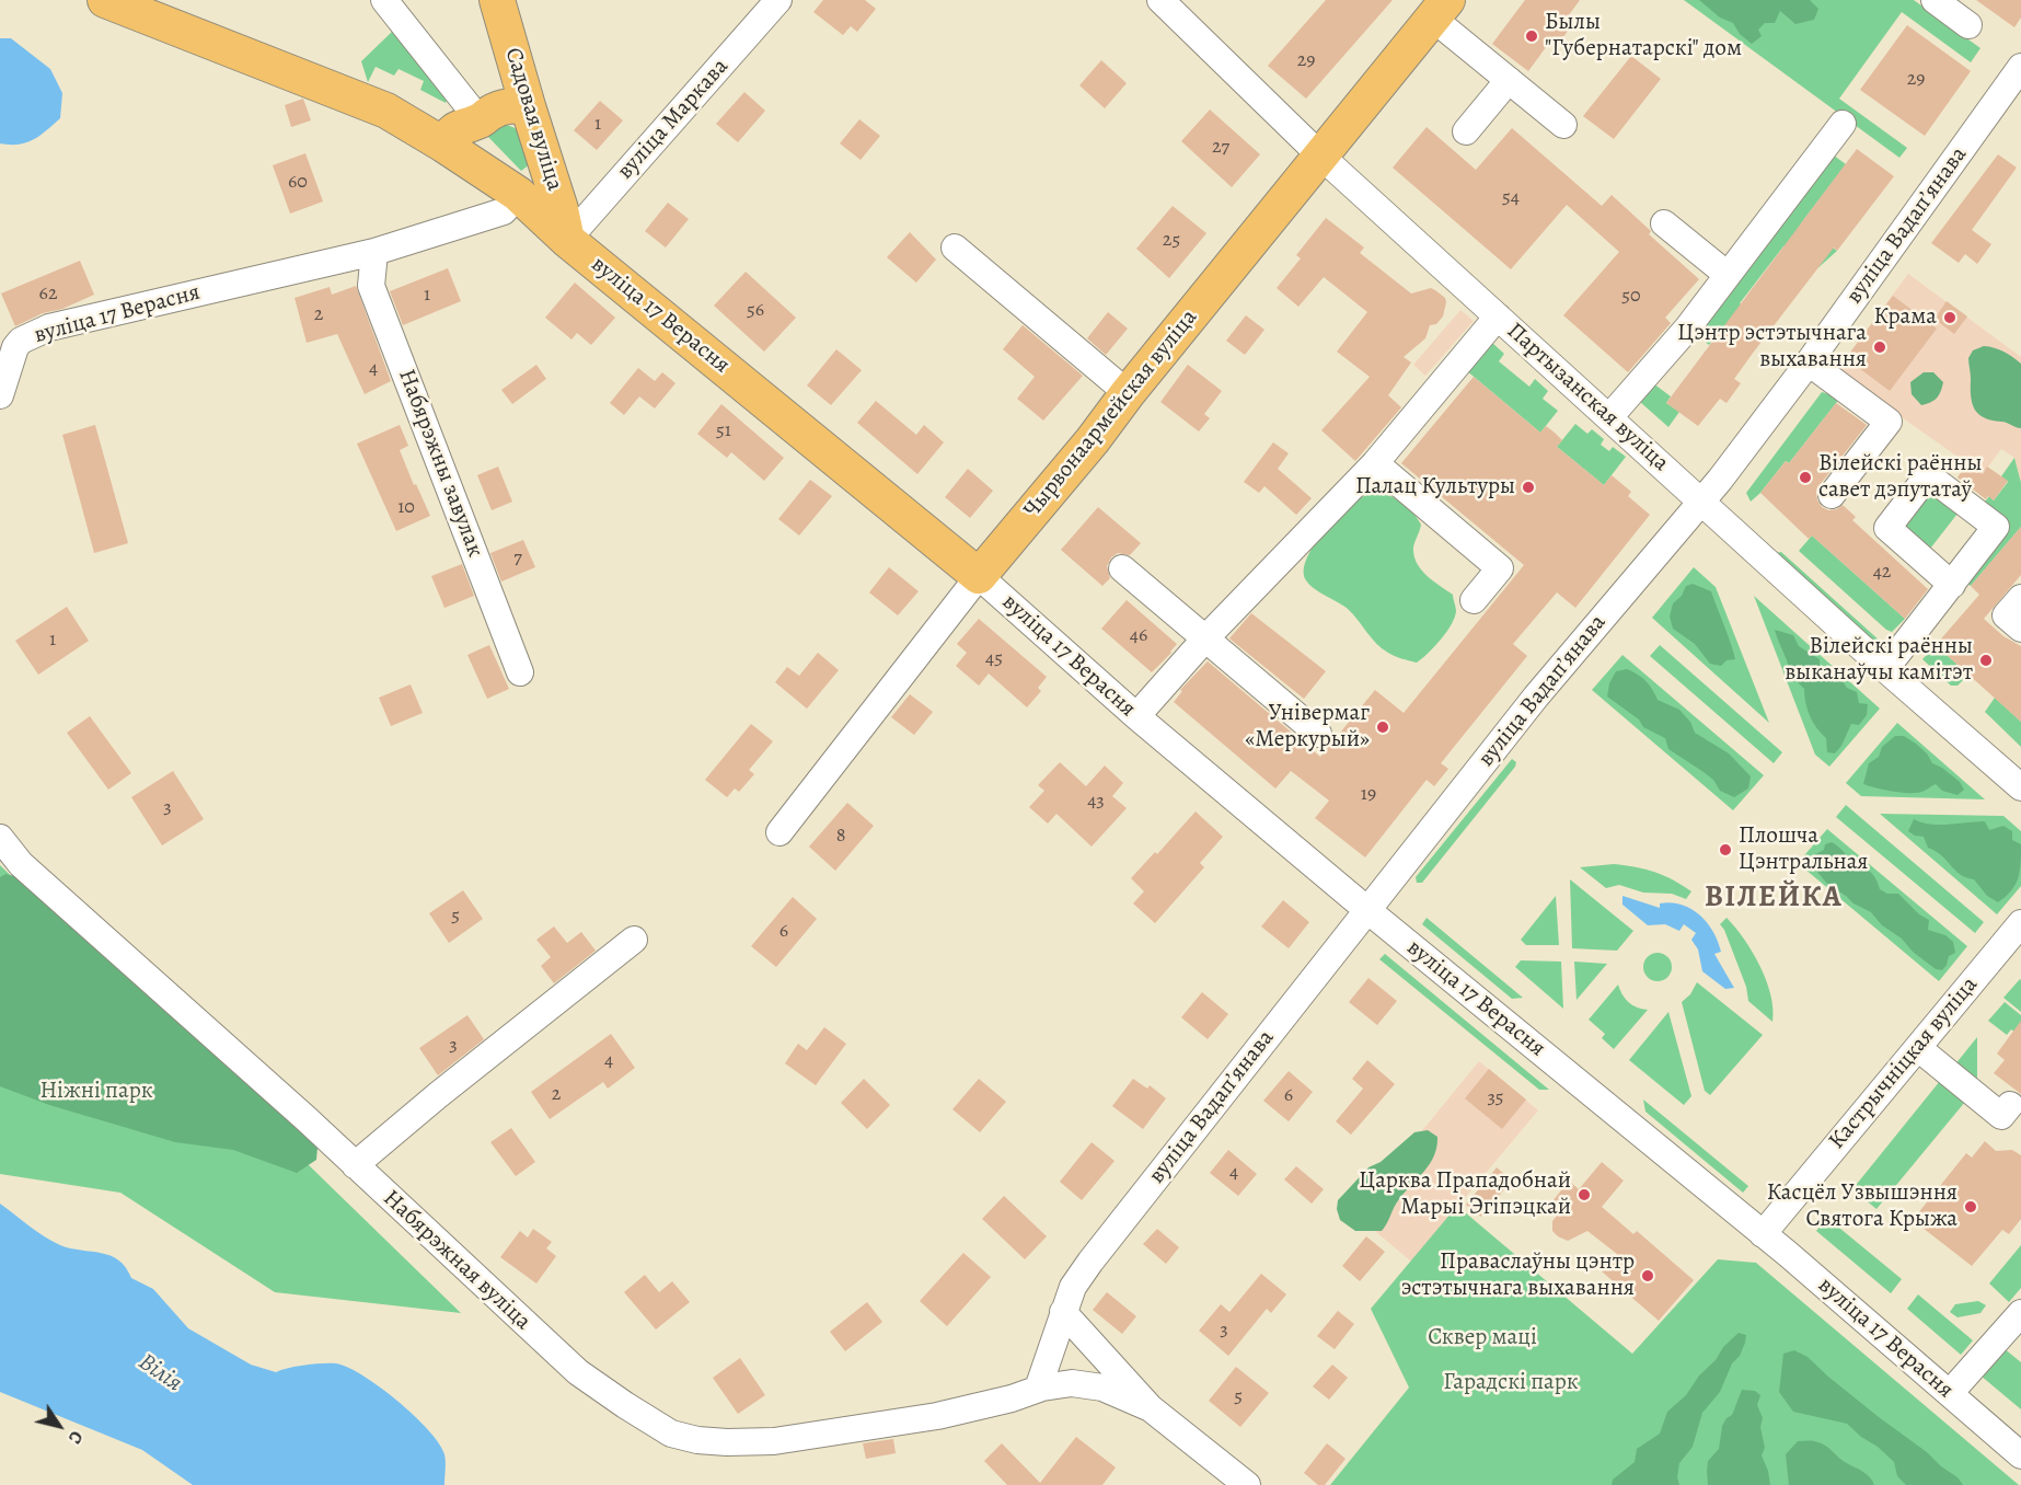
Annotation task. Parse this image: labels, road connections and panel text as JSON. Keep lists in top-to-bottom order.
{
  "streets": {
    "main road": ["Садовая вуліца", "вуліца 17 Верасня", "Чырвонаармейская вуліца"],
    "street": [
      "вуліца Маркава",
      "вуліца Вадапʼянава",
      "Партызанская вуліца",
      "Набярэжны завулак",
      "Кастрычніцкая вуліца",
      "Набярэжная вуліца"
    ]
  },
  "crossings": [
    ["Садовая вуліца", "вуліца Маркава"],
    ["Садовая вуліца", "вуліца 17 Верасня"],
    ["вуліца Маркава", "вуліца 17 Верасня"],
    ["вуліца Вадапʼянава", "вуліца 17 Верасня"],
    ["вуліца Вадапʼянава", "Партызанская вуліца"],
    ["вуліца 17 Верасня", "Чырвонаармейская вуліца"],
    ["вуліца 17 Верасня", "Набярэжны завулак"],
    ["вуліца 17 Верасня", "Кастрычніцкая вуліца"],
    ["Партызанская вуліца", "Чырвонаармейская вуліца"]
  ],
  "districts": ["ВІЛЕЙКА"],
  "water": ["Вілія"],
  "parks": ["Ніжні парк", "Сквер маці", "Гарадскі парк"],
  "places": [
    "Былы \"Губернатарскі\" дом",
    "Крама",
    "Цэнтр эстэтычнага выхавання",
    "Вілейскі раённы савет дэпутатаў",
    "Палац Культуры",
    "Вілейскі раённы выканаўчы камітэт",
    "Універмаг «Меркурый»",
    "Плошча Цэнтральная",
    "Царква Прападобнай Марыі Эгіпэцкай",
    "Касцёл Узвышэння Святога Крыжа",
    "Праваслаўны цэнтр эстэтычнага выхавання"
  ],
  "house_numbers": [
    "29",
    "29",
    "1",
    "27",
    "60",
    "54",
    "25",
    "62",
    "1",
    "50",
    "56",
    "2",
    "4",
    "51",
    "10",
    "7",
    "42",
    "46",
    "1",
    "45",
    "19",
    "43",
    "3",
    "8",
    "5",
    "6",
    "3",
    "4",
    "2",
    "6",
    "35",
    "4",
    "3",
    "5"
  ],
  "north": "bottom right"
}
